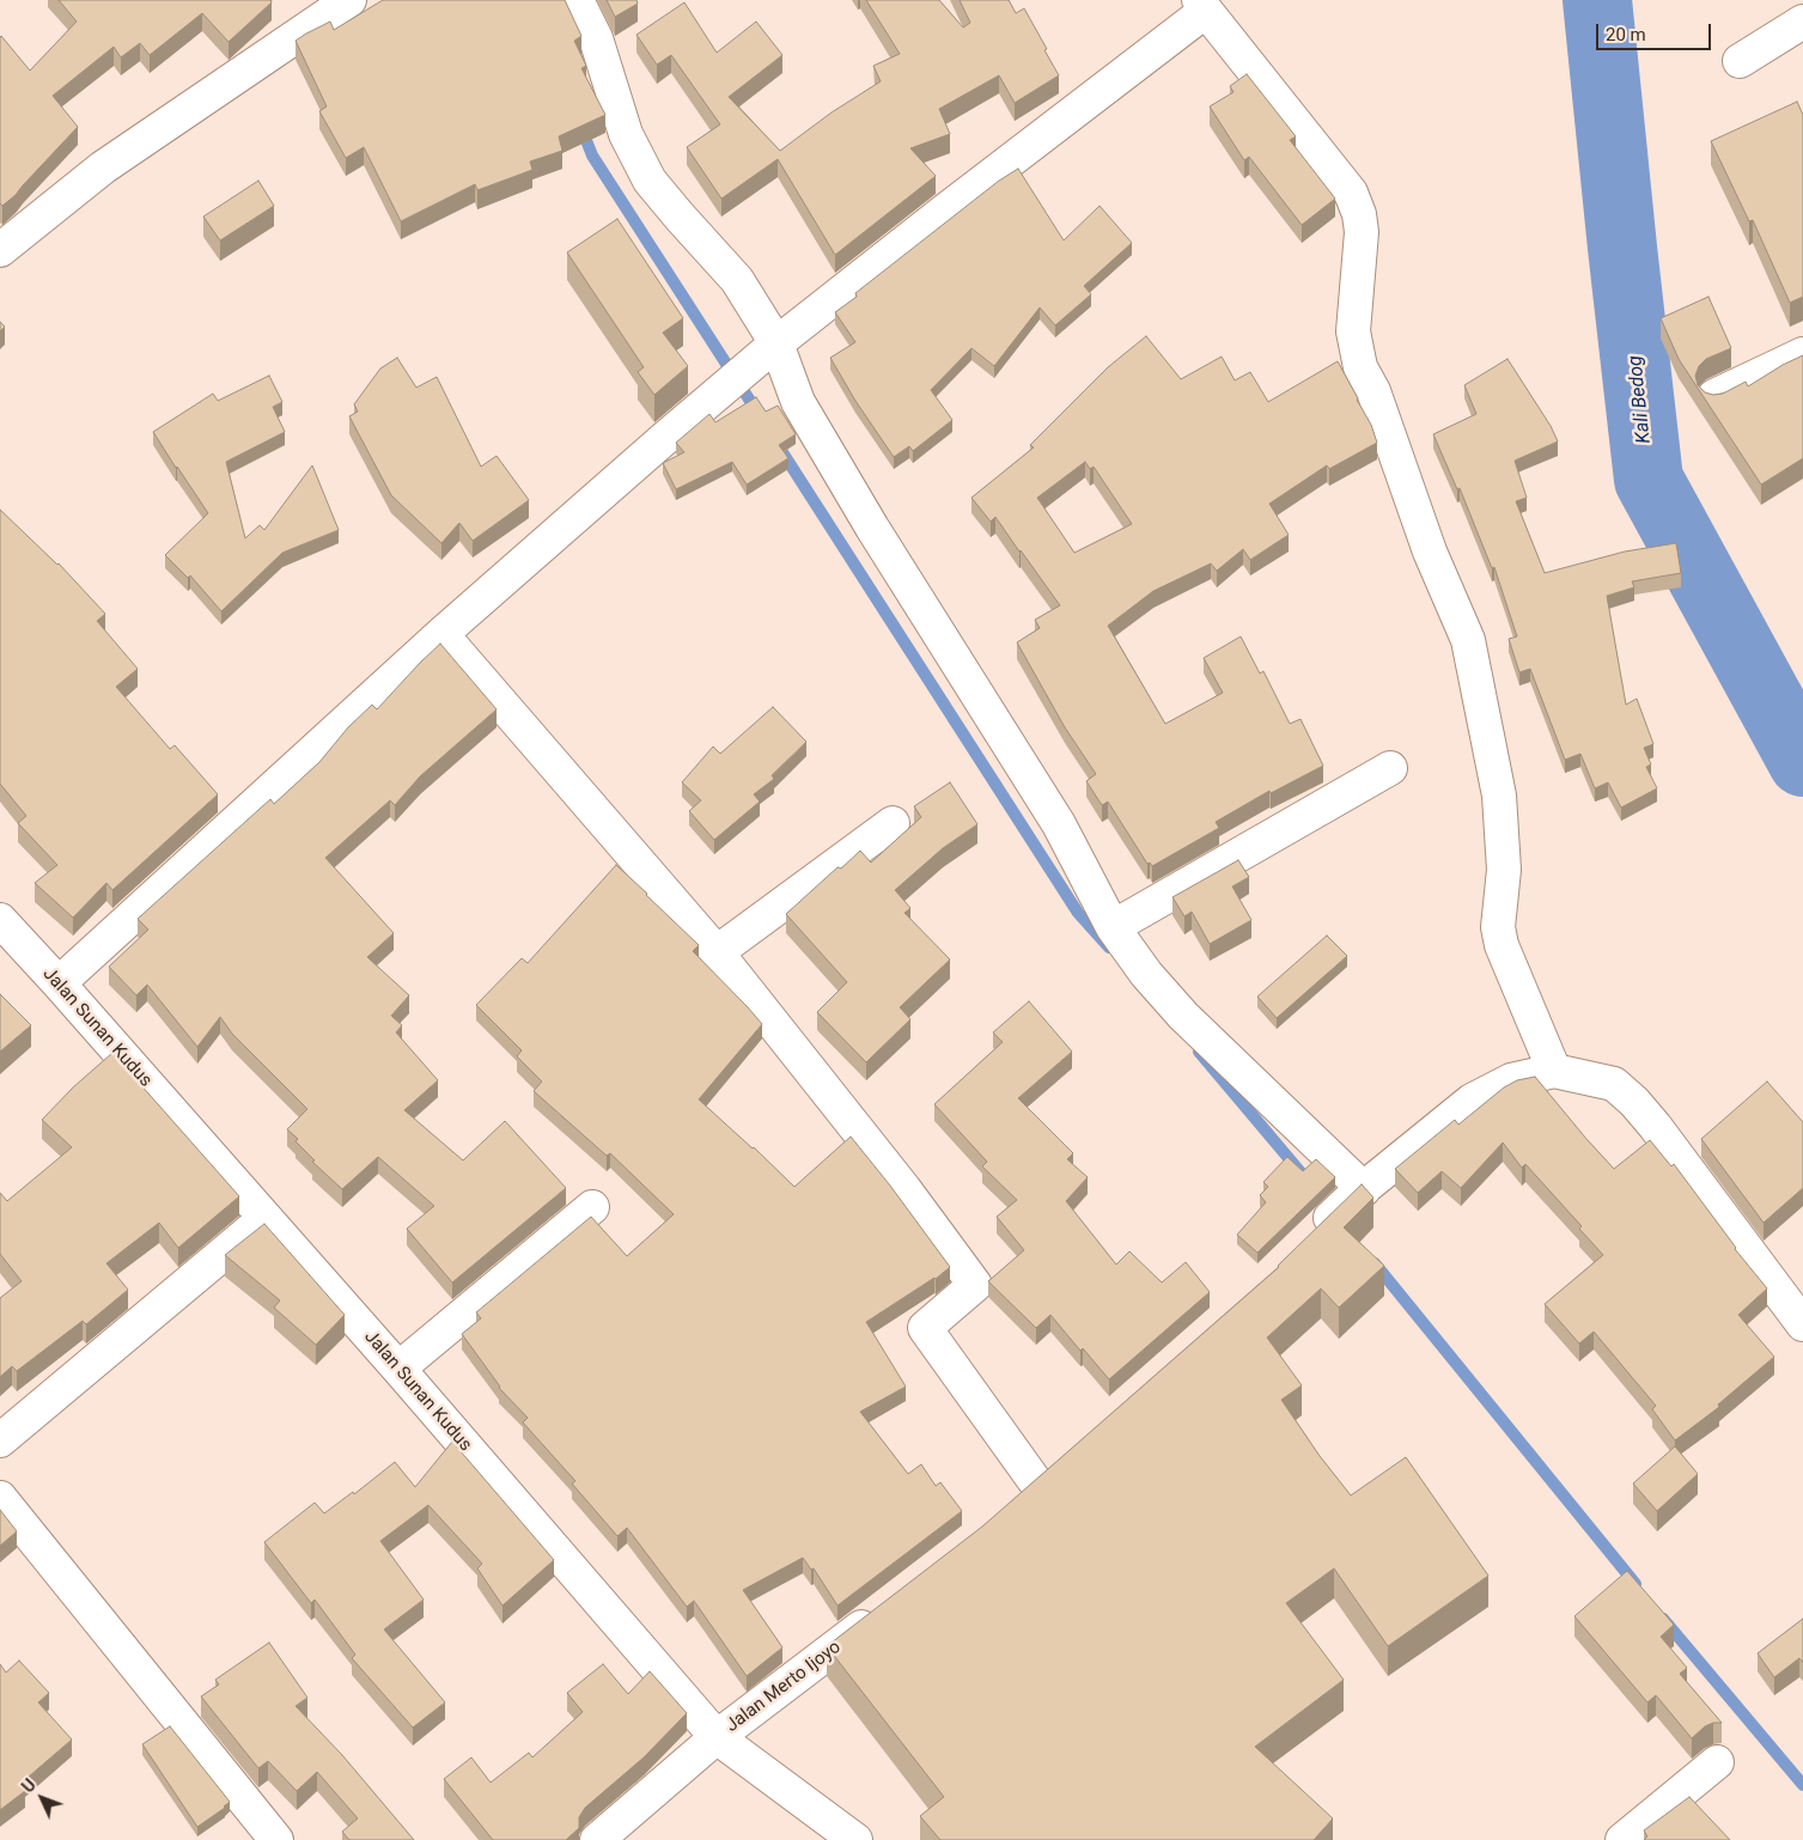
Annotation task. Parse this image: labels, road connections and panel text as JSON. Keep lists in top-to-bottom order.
{
  "streets": {
    "street": ["Jalan Sunan Kudus", "Jalan Merto Ijoyo"]
  },
  "crossings": [
    ["Jalan Sunan Kudus", "Jalan Merto Ijoyo"]
  ],
  "water": ["Kali Bedog"],
  "scale_bar": "20 m",
  "north": "top left"
}
